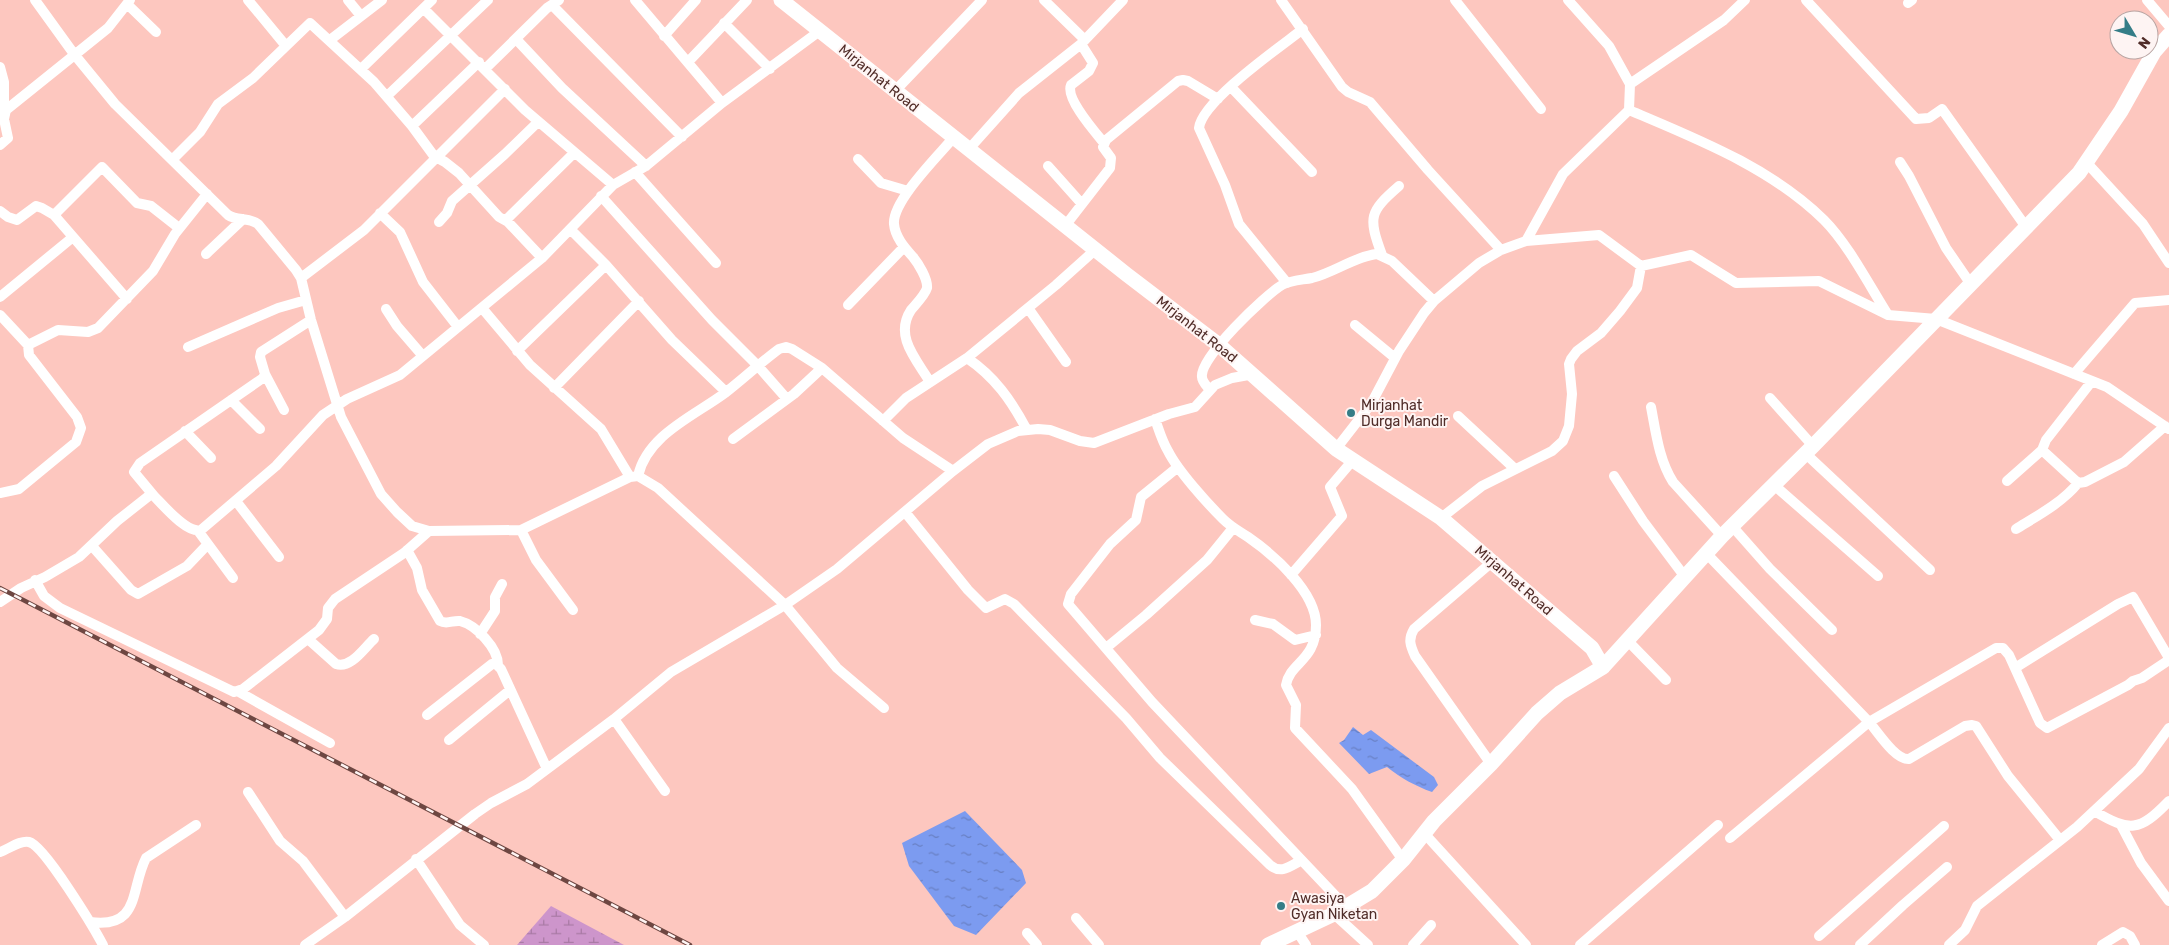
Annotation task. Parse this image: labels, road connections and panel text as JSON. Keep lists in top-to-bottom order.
{
  "streets": {
    "main road": ["Mirjanhat Road"]
  },
  "places": ["Mirjanhat Durga Mandir", "Awasiya Gyan Niketan"],
  "north": "bottom right"
}
